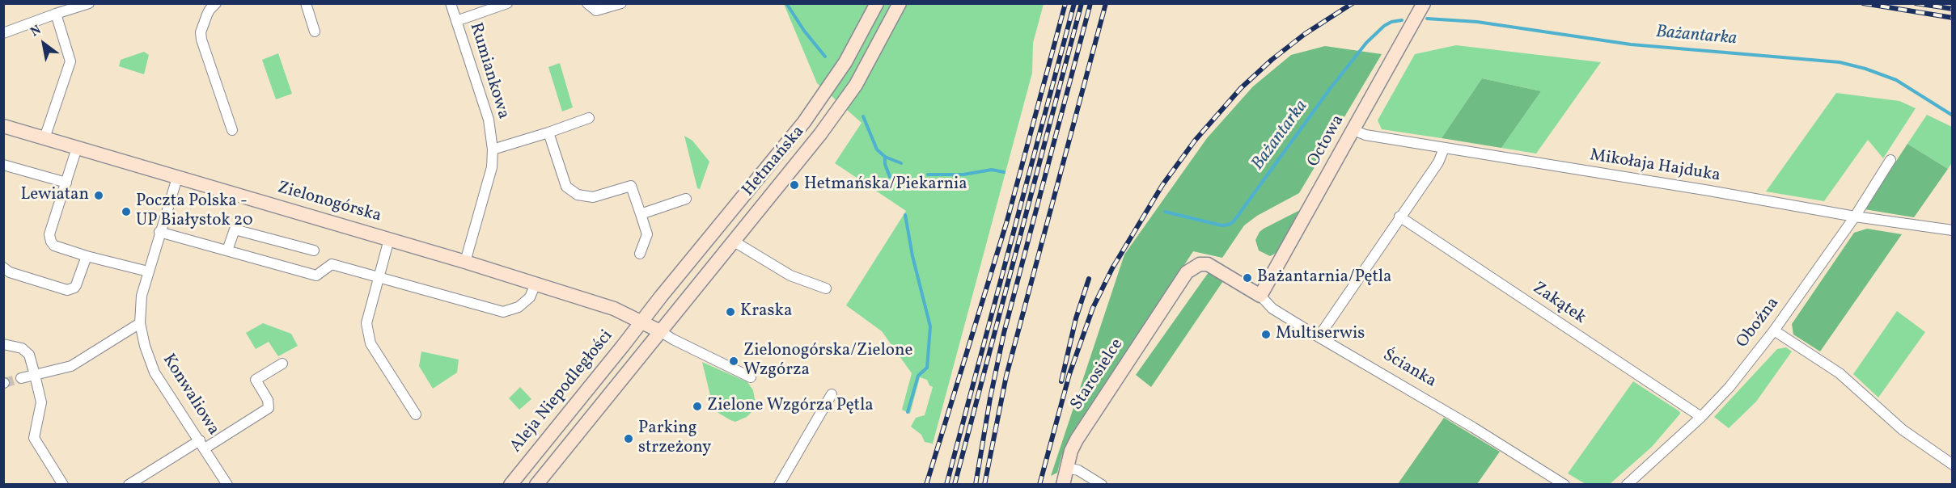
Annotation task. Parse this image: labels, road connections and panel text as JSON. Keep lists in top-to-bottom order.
{
  "streets": {
    "street": [
      "Rumiankowa",
      "Octowa",
      "Hetmańska",
      "Mikołaja Hajduka",
      "Zielonogórska",
      "Zakątek",
      "Oboźna",
      "Ścianka",
      "Starosielce",
      "Aleja Niepodległości",
      "Konwaliowa"
    ]
  },
  "crossings": [
    ["Rumiankowa", "Zielonogórska"],
    ["Octowa", "Mikołaja Hajduka"],
    ["Octowa", "Ścianka"],
    ["Hetmańska", "Zielonogórska"],
    ["Hetmańska", "Aleja Niepodległości"],
    ["Mikołaja Hajduka", "Oboźna"],
    ["Zielonogórska", "Aleja Niepodległości"],
    ["Zielonogórska", "Konwaliowa"],
    ["Zakątek", "Oboźna"],
    ["Ścianka", "Starosielce"]
  ],
  "water": ["Bażantarka"],
  "places": [
    "Hetmańska/Piekarnia",
    "Lewiatan",
    "Poczta Polska - UP Białystok 20",
    "Bażantarnia/Pętla",
    "Kraska",
    "Multiserwis",
    "Zielonogórska/Zielone Wzgórza",
    "Zielone Wzgórza Pętla",
    "Parking strzeżony"
  ],
  "north": "top left"
}
